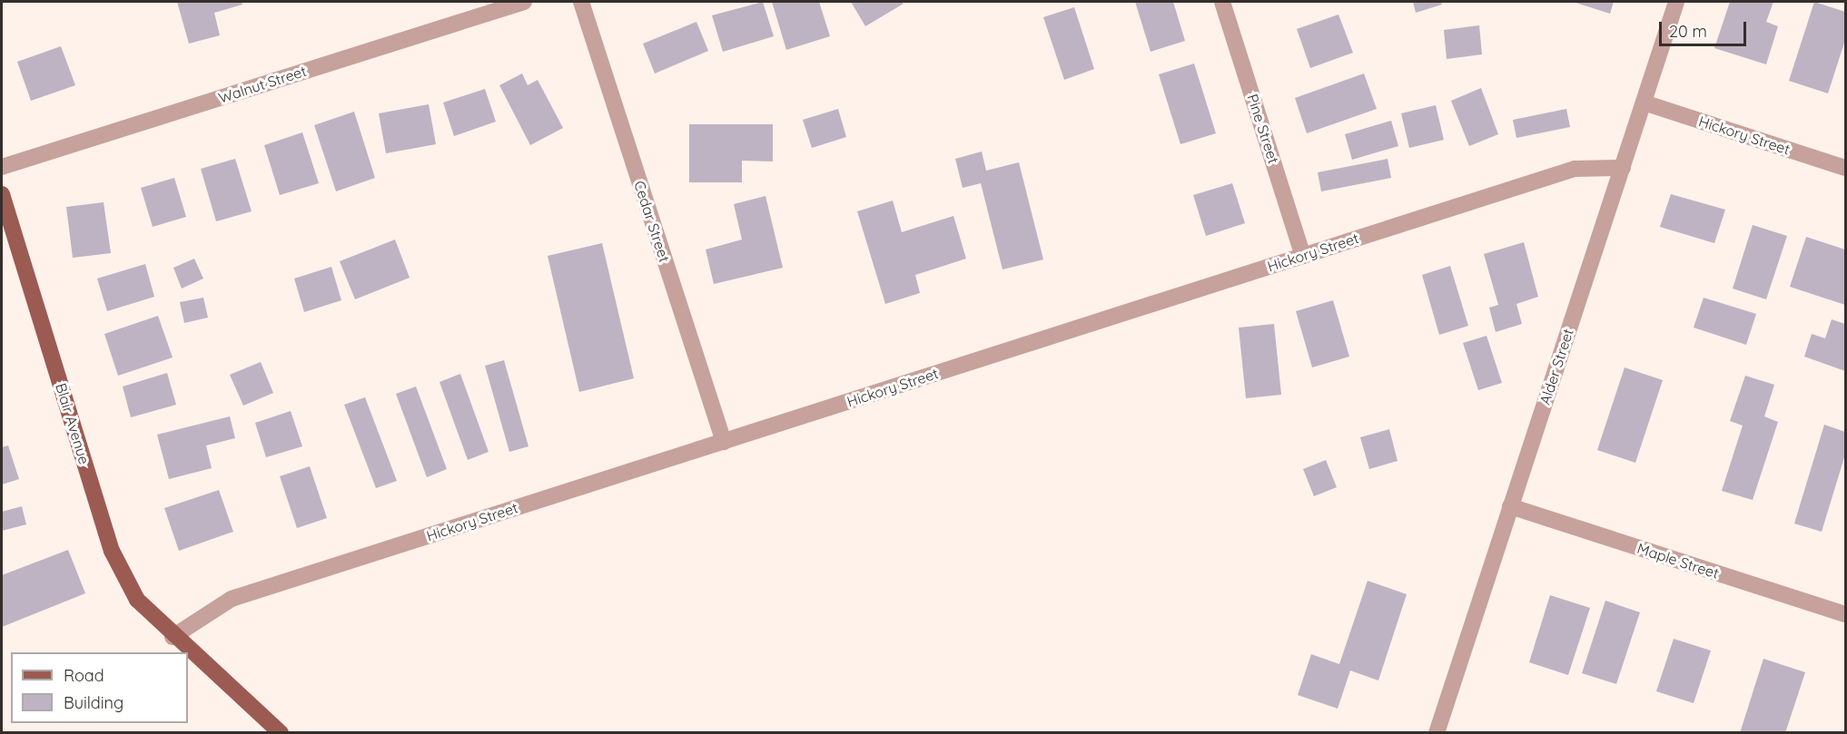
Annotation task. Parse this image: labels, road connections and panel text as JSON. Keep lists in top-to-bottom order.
{
  "streets": {
    "main road": ["Blair Avenue"],
    "street": [
      "Walnut Street",
      "Pine Street",
      "Hickory Street",
      "Cedar Street",
      "Alder Street",
      "Maple Street"
    ]
  },
  "crossings": [
    ["Pine Street", "Hickory Street"],
    ["Hickory Street", "Cedar Street"],
    ["Hickory Street", "Alder Street"],
    ["Hickory Street", "Blair Avenue"],
    ["Alder Street", "Maple Street"]
  ],
  "legend": ["Road", "Building"],
  "scale_bar": "20 m"
}
